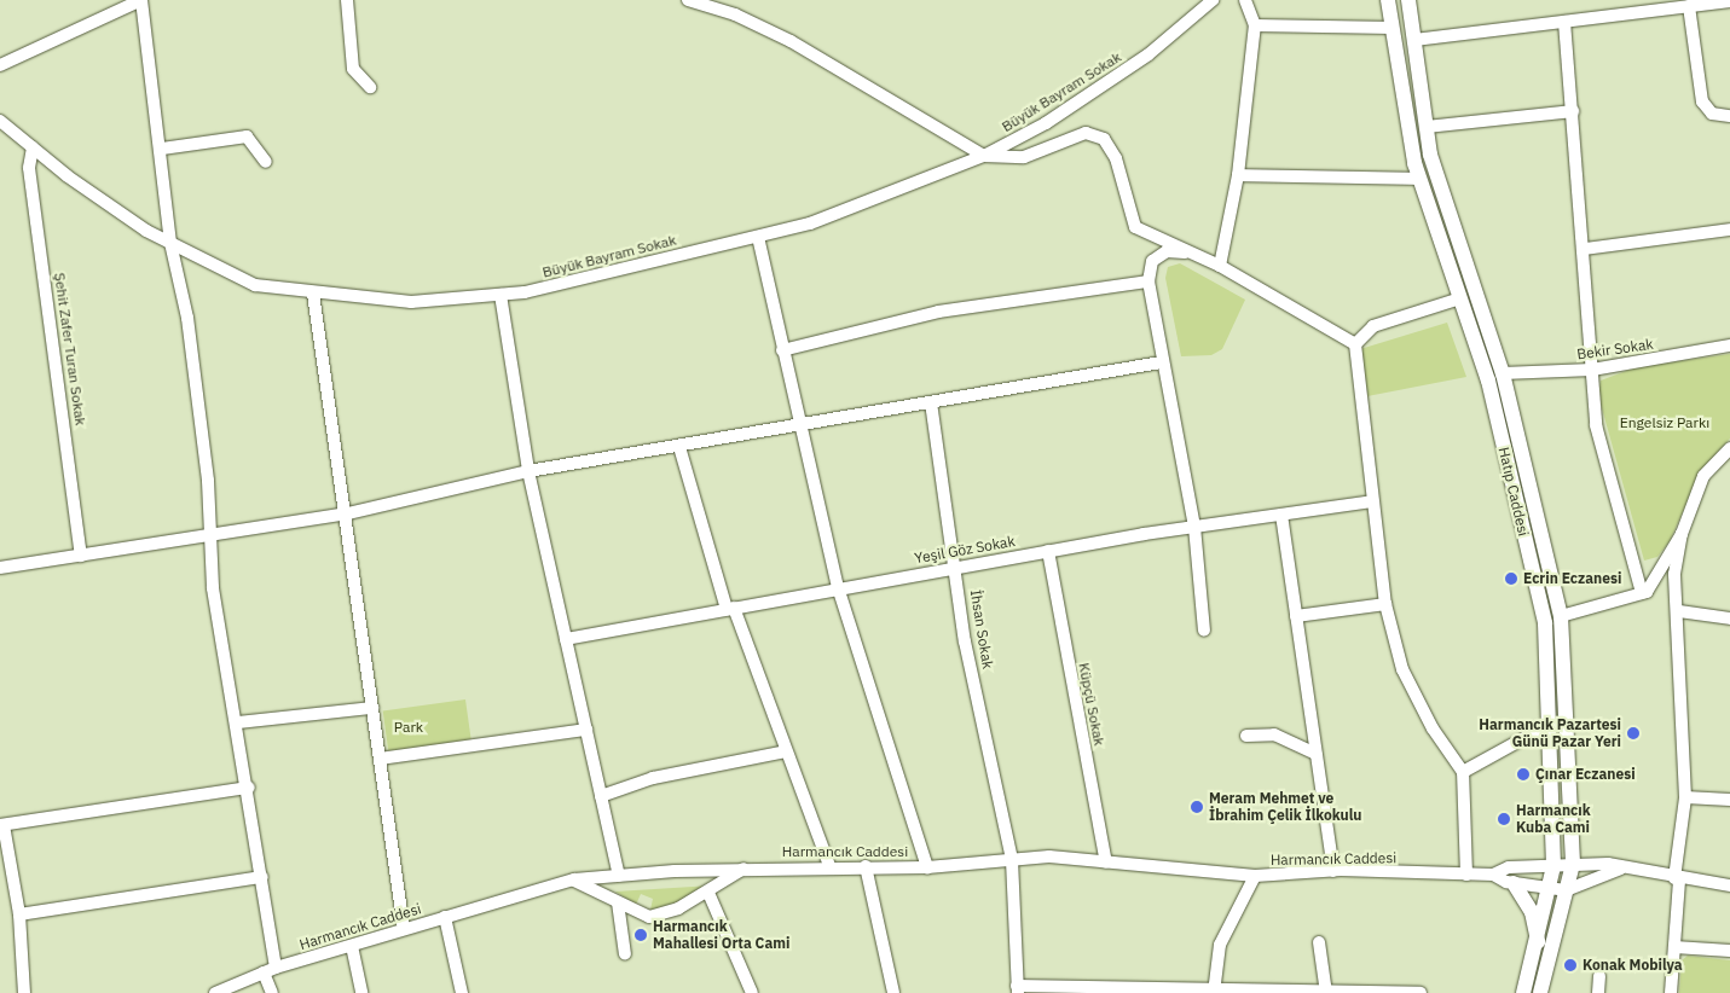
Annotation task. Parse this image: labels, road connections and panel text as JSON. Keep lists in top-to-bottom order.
{
  "streets": {
    "main road": ["Hatıp Caddesi"],
    "street": [
      "Büyük Bayram Sokak",
      "Şehit Zafer Turan Sokak",
      "Bekir Sokak",
      "Yeşil Göz Sokak",
      "İhsan Sokak",
      "Küpçü Sokak",
      "Harmancık Caddesi"
    ]
  },
  "crossings": [
    ["Büyük Bayram Sokak", "Şehit Zafer Turan Sokak"],
    ["Bekir Sokak", "Hatıp Caddesi"],
    ["Yeşil Göz Sokak", "İhsan Sokak"],
    ["Yeşil Göz Sokak", "Küpçü Sokak"],
    ["İhsan Sokak", "Harmancık Caddesi"],
    ["Küpçü Sokak", "Harmancık Caddesi"]
  ],
  "parks": ["Engelsiz Parkı", "Park"],
  "places": [
    "Ecrin Eczanesi",
    "Harmancık Pazartesi Günü Pazar Yeri",
    "Çınar Eczanesi",
    "Meram Mehmet ve İbrahim Çelik İlkokulu",
    "Harmancık Kuba Cami",
    "Harmancık Mahallesi Orta Cami",
    "Konak Mobilya"
  ]
}
